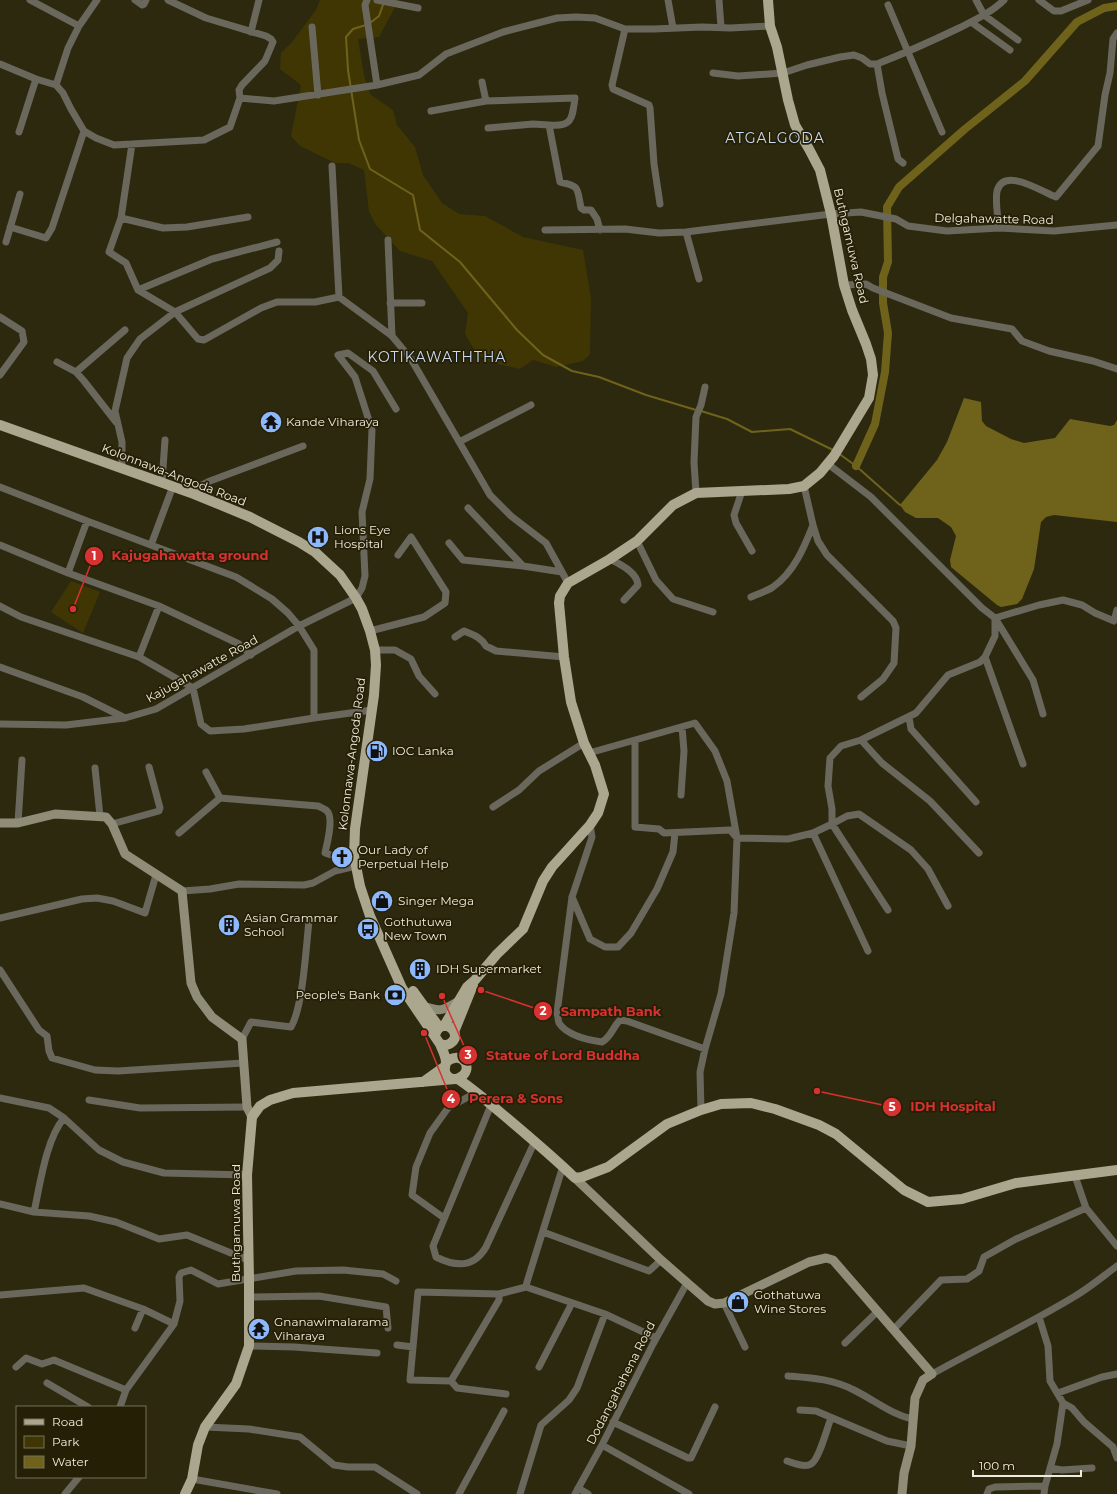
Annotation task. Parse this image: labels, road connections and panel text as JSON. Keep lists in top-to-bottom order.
{
  "streets": {
    "main road": ["Buthgamuwa Road", "Kolonnawa-Angoda Road"],
    "street": ["Delgahawatte Road", "Kajugahawatte Road", "Dodangahahena Road"]
  },
  "crossings": [
    ["Delgahawatte Road", "Buthgamuwa Road"],
    ["Kolonnawa-Angoda Road", "Kajugahawatte Road"]
  ],
  "districts": ["ATGALGODA", "KOTIKAWATHTHA"],
  "places": {
    "temple": ["Kande Viharaya", "Gnanawimalarama Viharaya"],
    "hospital": ["Lions Eye Hospital"],
    "other": [
      "Kajugahawatta ground",
      "Sampath Bank",
      "Statue of Lord Buddha",
      "Perera & Sons",
      "IDH Hospital"
    ],
    "fuel station": ["IOC Lanka"],
    "church": ["Our Lady of Perpetual Help"],
    "shop": ["Singer Mega", "Gothatuwa Wine Stores"],
    "building": ["Asian Grammar School", "IDH Supermarket"],
    "bus stop": ["Gothutuwa New Town"],
    "bank": ["People's Bank"]
  },
  "legend": ["Road", "Park", "Water"],
  "scale_bar": "100 m"
}
